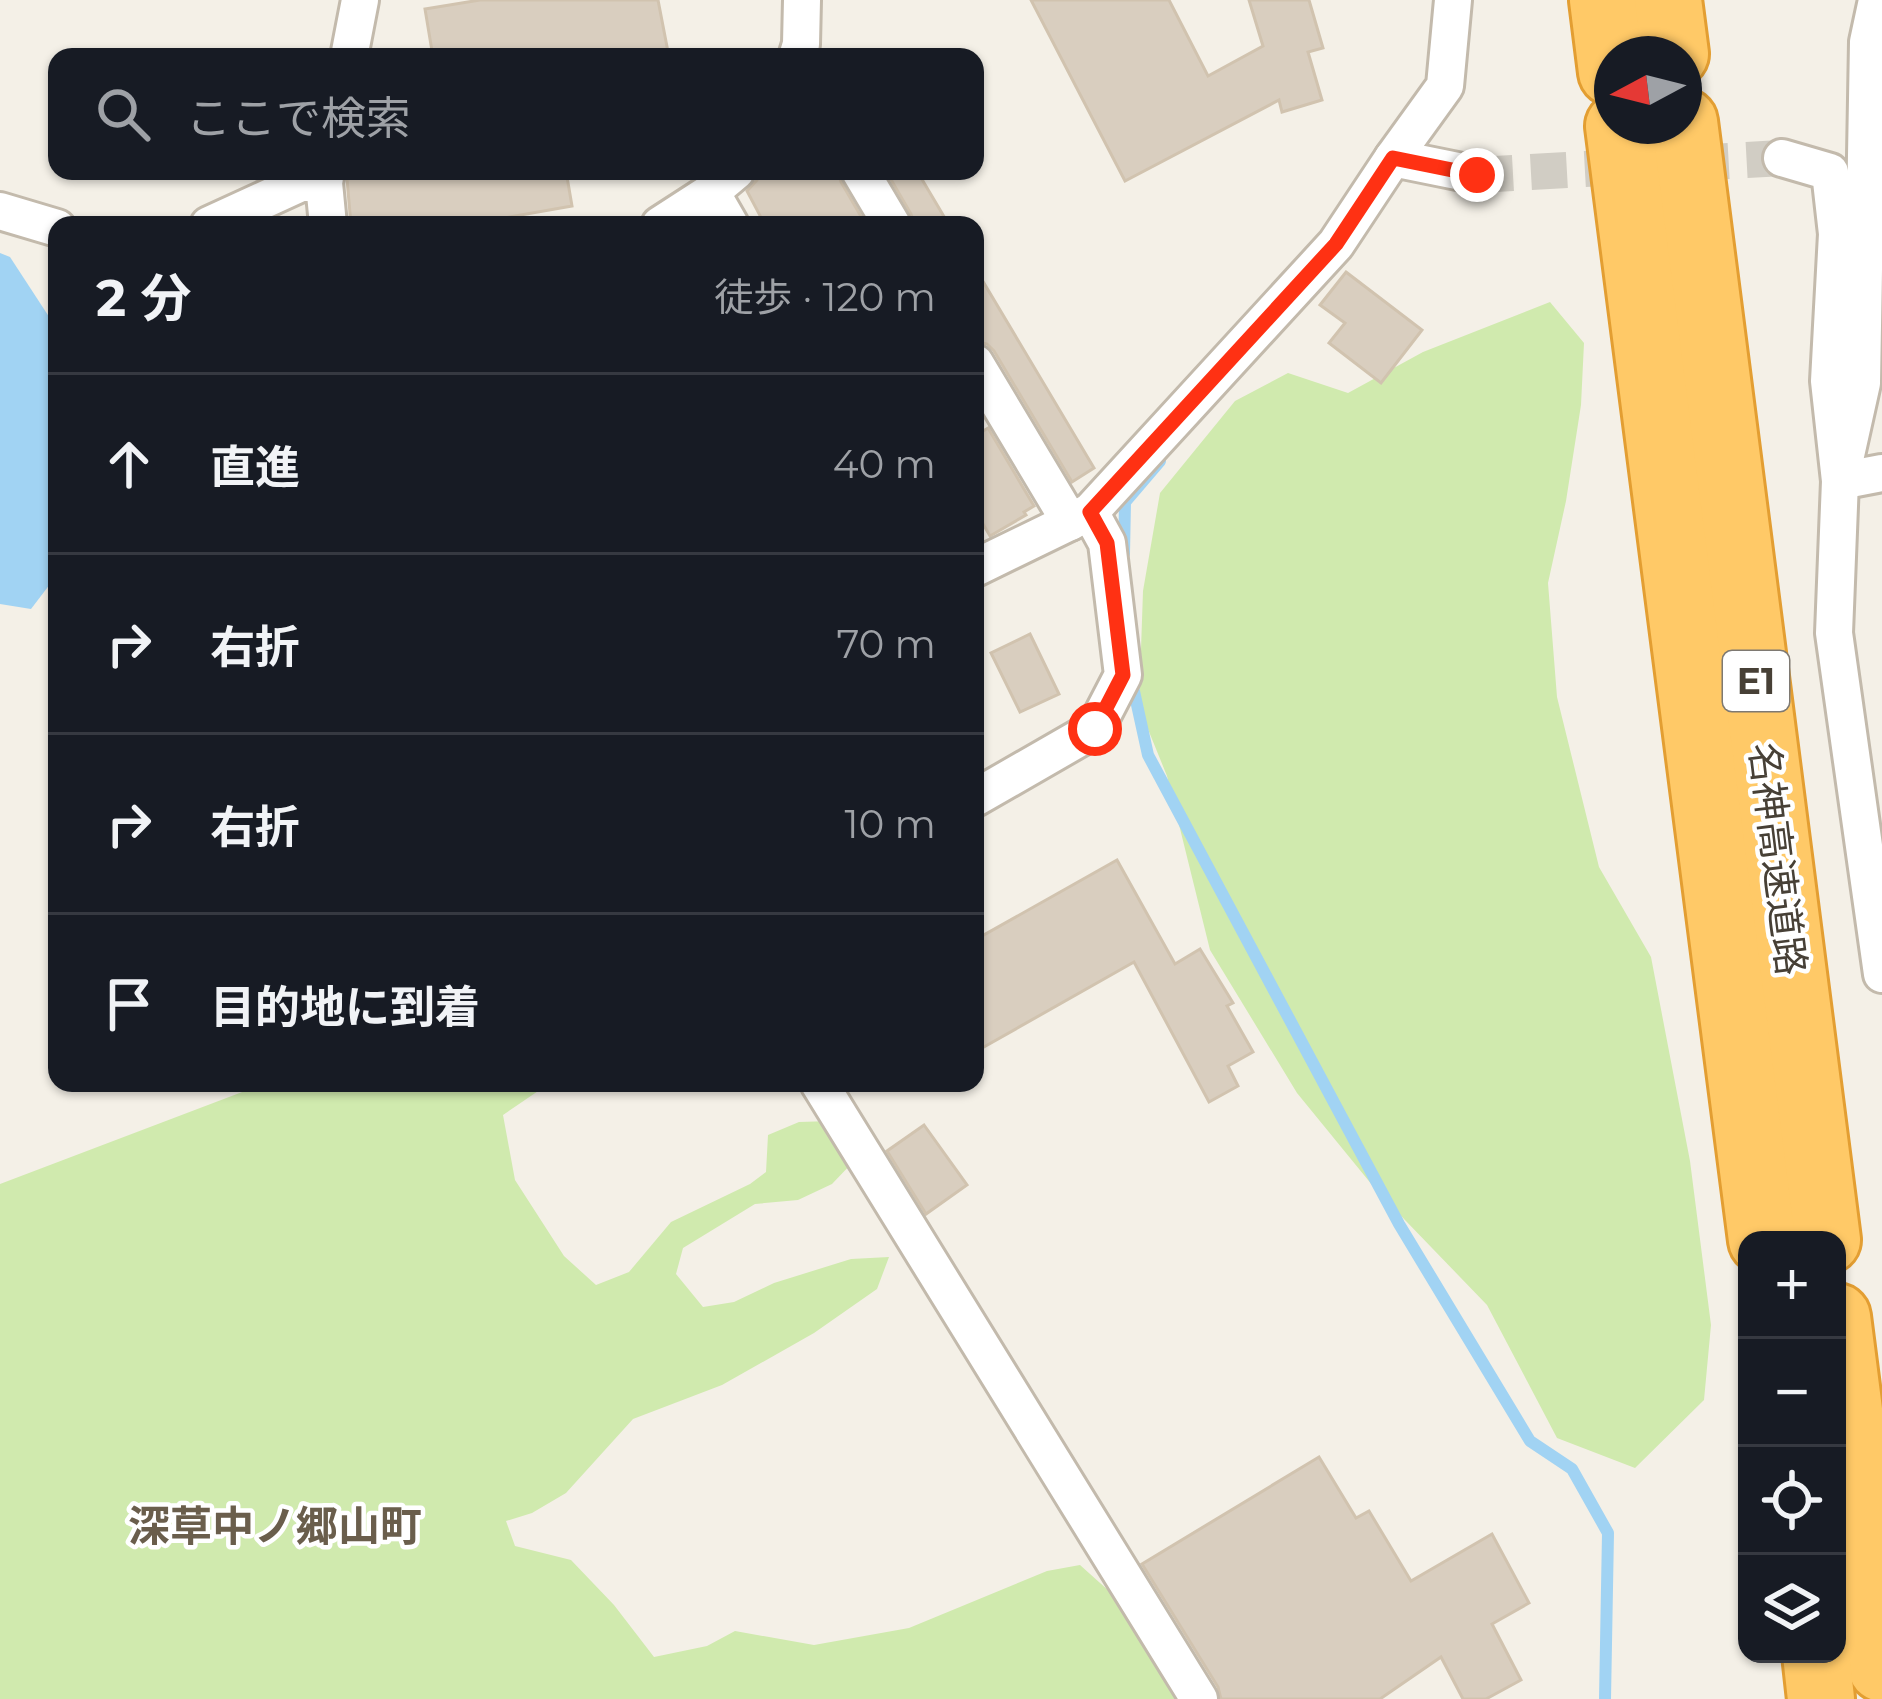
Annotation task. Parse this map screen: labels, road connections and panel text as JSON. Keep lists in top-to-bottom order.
{
  "streets": {
    "highway": ["E1", "名神高速道路"]
  },
  "districts": ["深草中ノ郷山町"],
  "north": "left",
  "page": {
    "search": "ここで検索",
    "heading": ["2 分", "徒歩 · 120 m"],
    "list": [
      ["直進", "40 m"],
      ["右折", "70 m"],
      ["右折", "10 m"],
      "目的地に到着"
    ],
    "map_buttons": ["+", "−"]
  }
}
